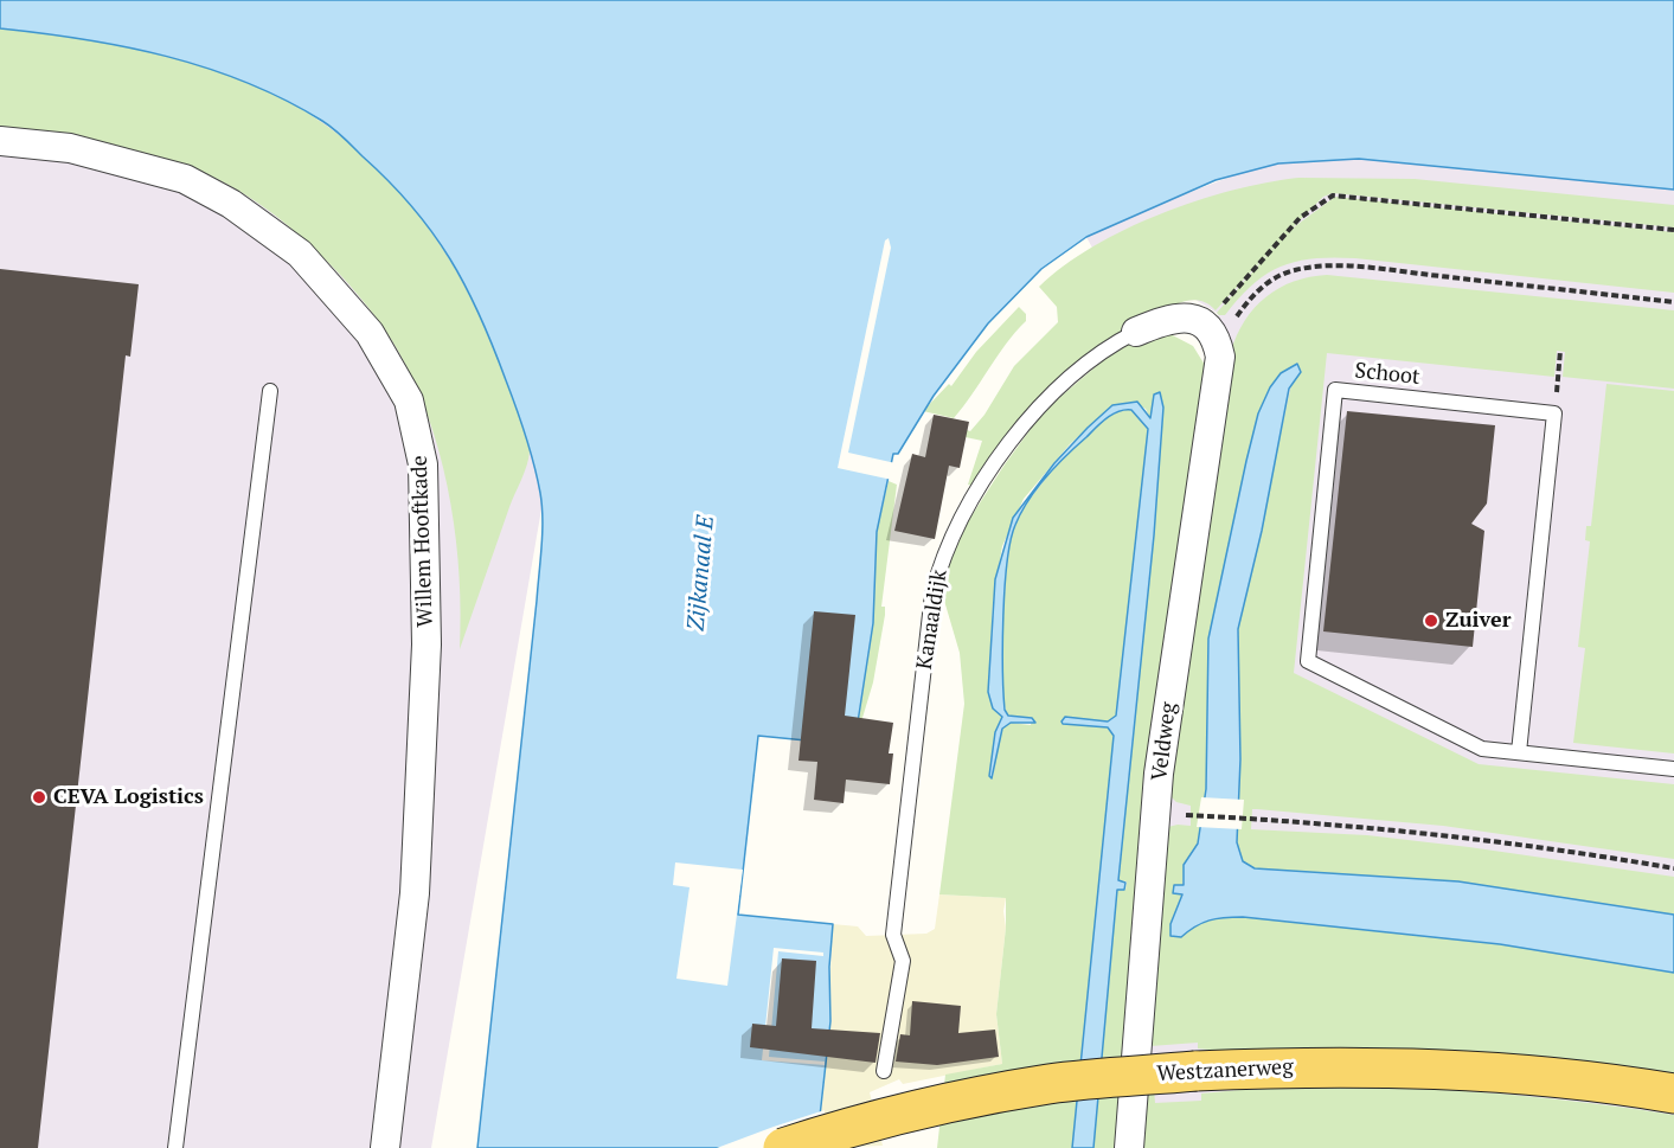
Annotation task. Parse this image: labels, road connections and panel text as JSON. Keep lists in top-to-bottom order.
{
  "streets": {
    "main road": ["Westzanerweg"],
    "street": ["Willem Hooftkade", "Kanaaldijk", "Veldweg"],
    "lane": ["Schoot"]
  },
  "crossings": [
    ["Kanaaldijk", "Veldweg"]
  ],
  "water": ["Zijkanaal E"],
  "places": ["Zuiver", "CEVA Logistics"]
}
